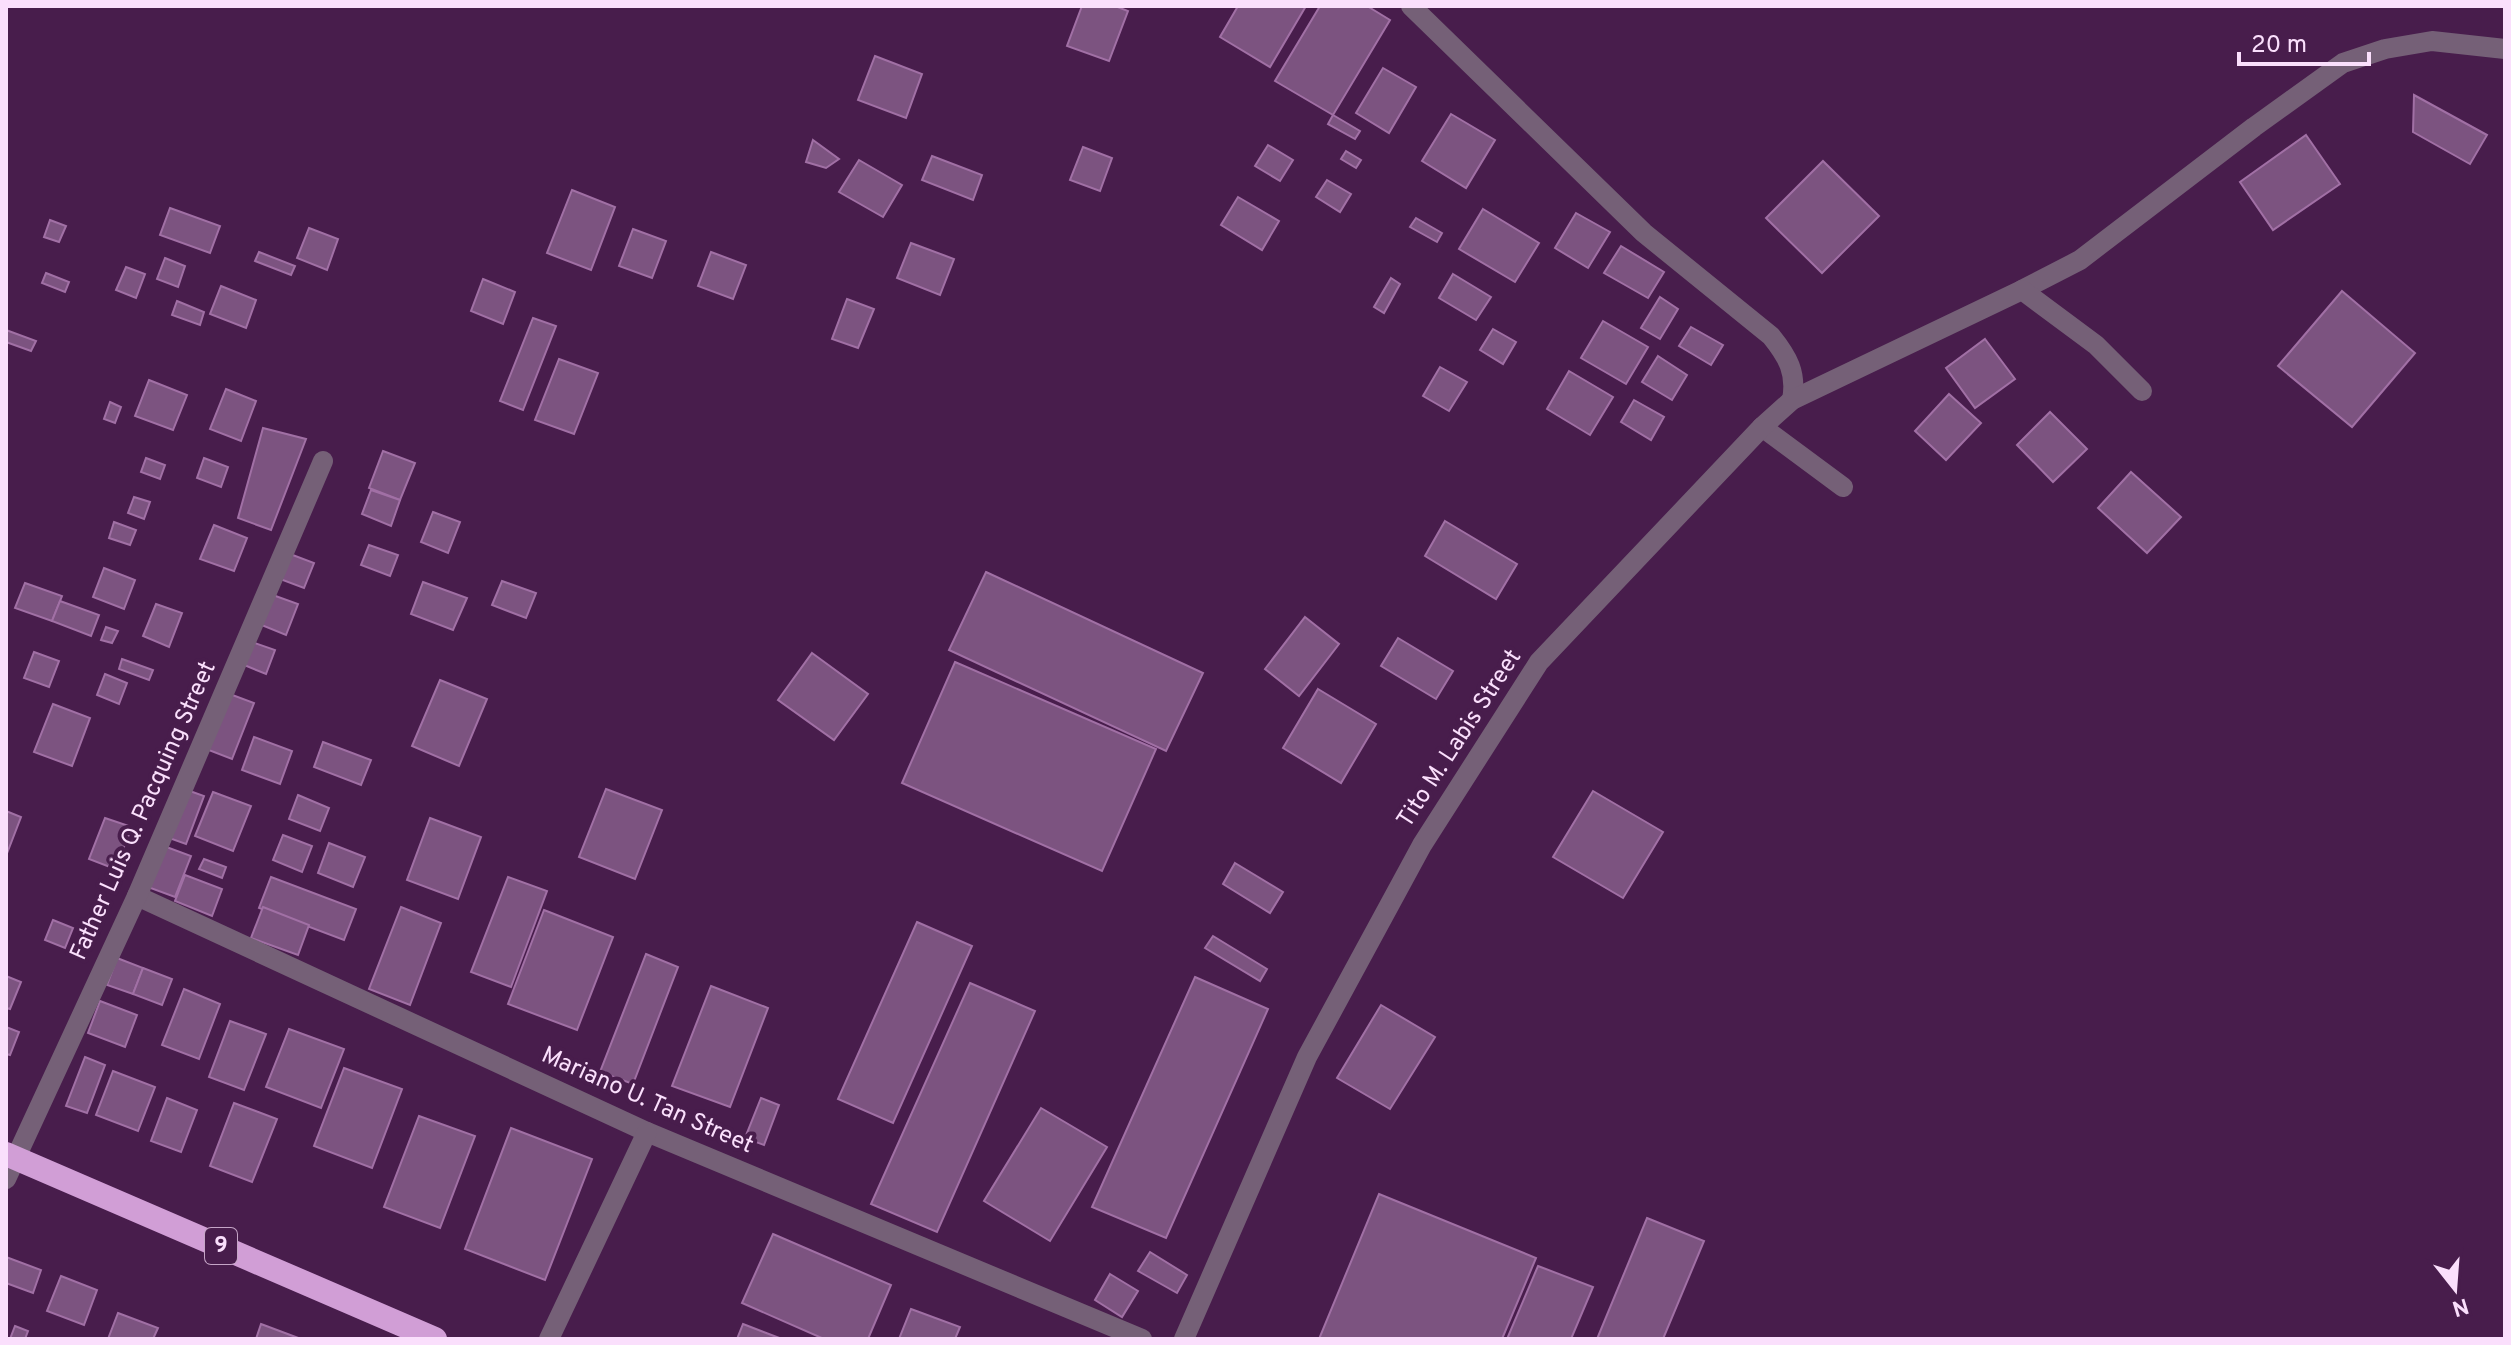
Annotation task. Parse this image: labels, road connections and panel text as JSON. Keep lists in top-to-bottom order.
{
  "streets": {
    "highway": ["9"],
    "street": ["Tito M. Labis Street", "Father Luis Q. Pacquing Street", "Mariano U. Tan Street"]
  },
  "crossings": [
    ["Father Luis Q. Pacquing Street", "Mariano U. Tan Street"],
    ["Father Luis Q. Pacquing Street", "9"]
  ],
  "scale_bar": "20 m",
  "north": "bottom"
}
